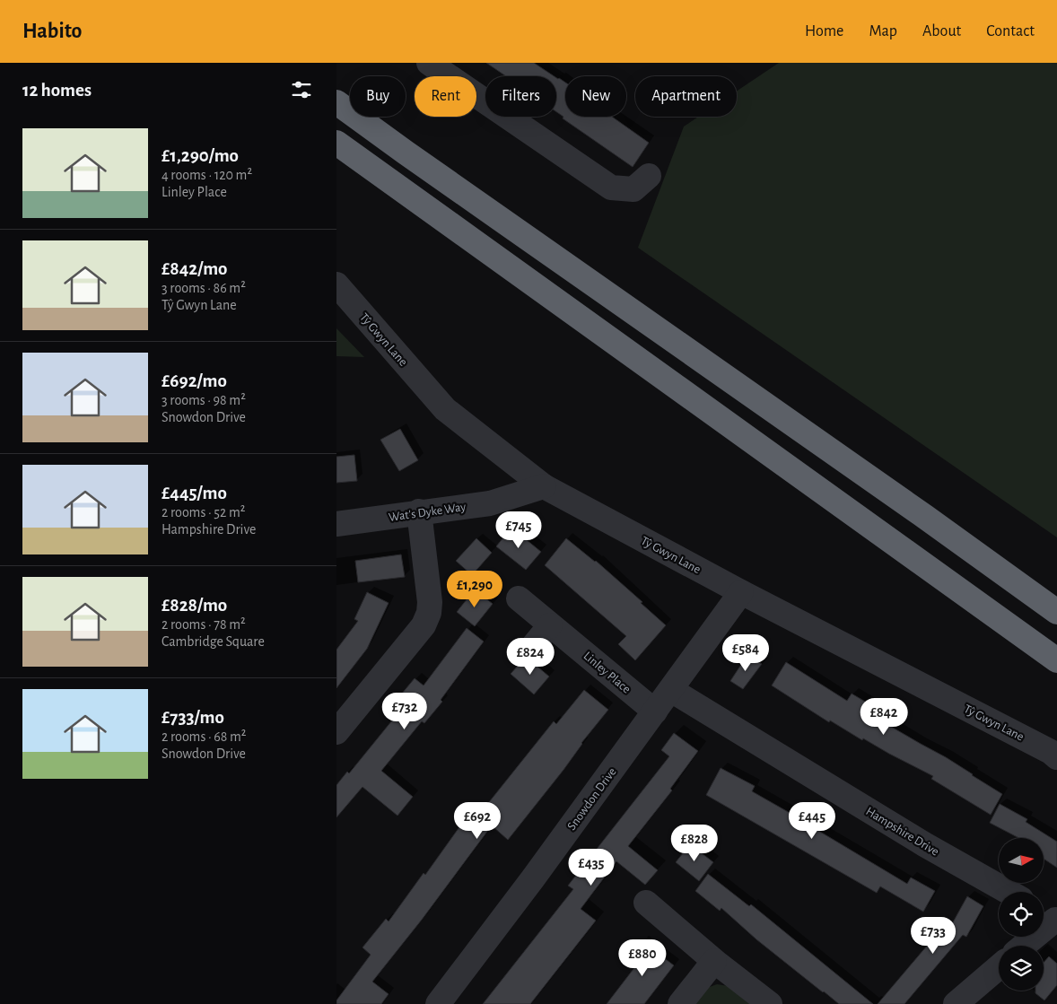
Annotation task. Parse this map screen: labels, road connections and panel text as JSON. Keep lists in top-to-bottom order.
{
  "streets": {
    "street": [
      "Tŷ Gwyn Lane",
      "Wat's Dyke Way",
      "Linley Place",
      "Snowdon Drive",
      "Hampshire Drive"
    ]
  },
  "crossings": [
    ["Tŷ Gwyn Lane", "Wat's Dyke Way"],
    ["Tŷ Gwyn Lane", "Snowdon Drive"],
    ["Linley Place", "Snowdon Drive"],
    ["Snowdon Drive", "Hampshire Drive"]
  ],
  "north": "right",
  "page": {
    "header": "Habito",
    "nav": [
      "Home",
      "Map",
      "About",
      "Contact"
    ],
    "heading": "12 homes",
    "chip": [
      "Buy",
      "Rent",
      "Filters",
      "New",
      "Apartment"
    ],
    "list": [
      {
        "name": "£1,290/mo",
        "note": "4 rooms · 120 m² · Linley Place"
      },
      {
        "name": "£842/mo",
        "note": "3 rooms · 86 m² · Tŷ Gwyn Lane"
      },
      {
        "name": "£692/mo",
        "note": "3 rooms · 98 m² · Snowdon Drive"
      },
      {
        "name": "£445/mo",
        "note": "2 rooms · 52 m² · Hampshire Drive"
      },
      {
        "name": "£828/mo",
        "note": "2 rooms · 78 m² · Cambridge Square"
      },
      {
        "name": "£733/mo",
        "note": "2 rooms · 68 m² · Snowdon Drive"
      }
    ],
    "price": [
      "£745",
      "£1,290",
      "£584",
      "£824",
      "£732",
      "£842",
      "£692",
      "£445",
      "£828",
      "£435",
      "£733",
      "£880"
    ]
  }
}
